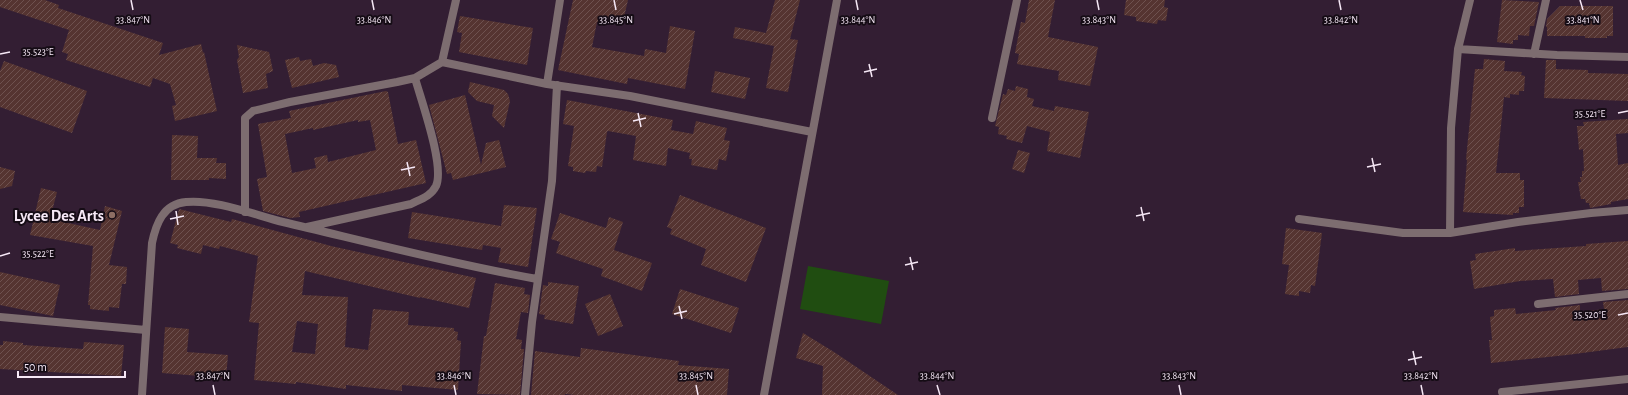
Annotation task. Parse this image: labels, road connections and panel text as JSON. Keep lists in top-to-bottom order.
{
  "places": ["Lycee Des Arts"],
  "scale_bar": "50 m",
  "coordinates": [
    "33.847°N",
    "33.846°N",
    "33.845°N",
    "33.844°N",
    "33.843°N",
    "33.842°N",
    "33.841°N",
    "35.523°E",
    "35.521°E",
    "35.522°E",
    "35.520°E"
  ]
}
